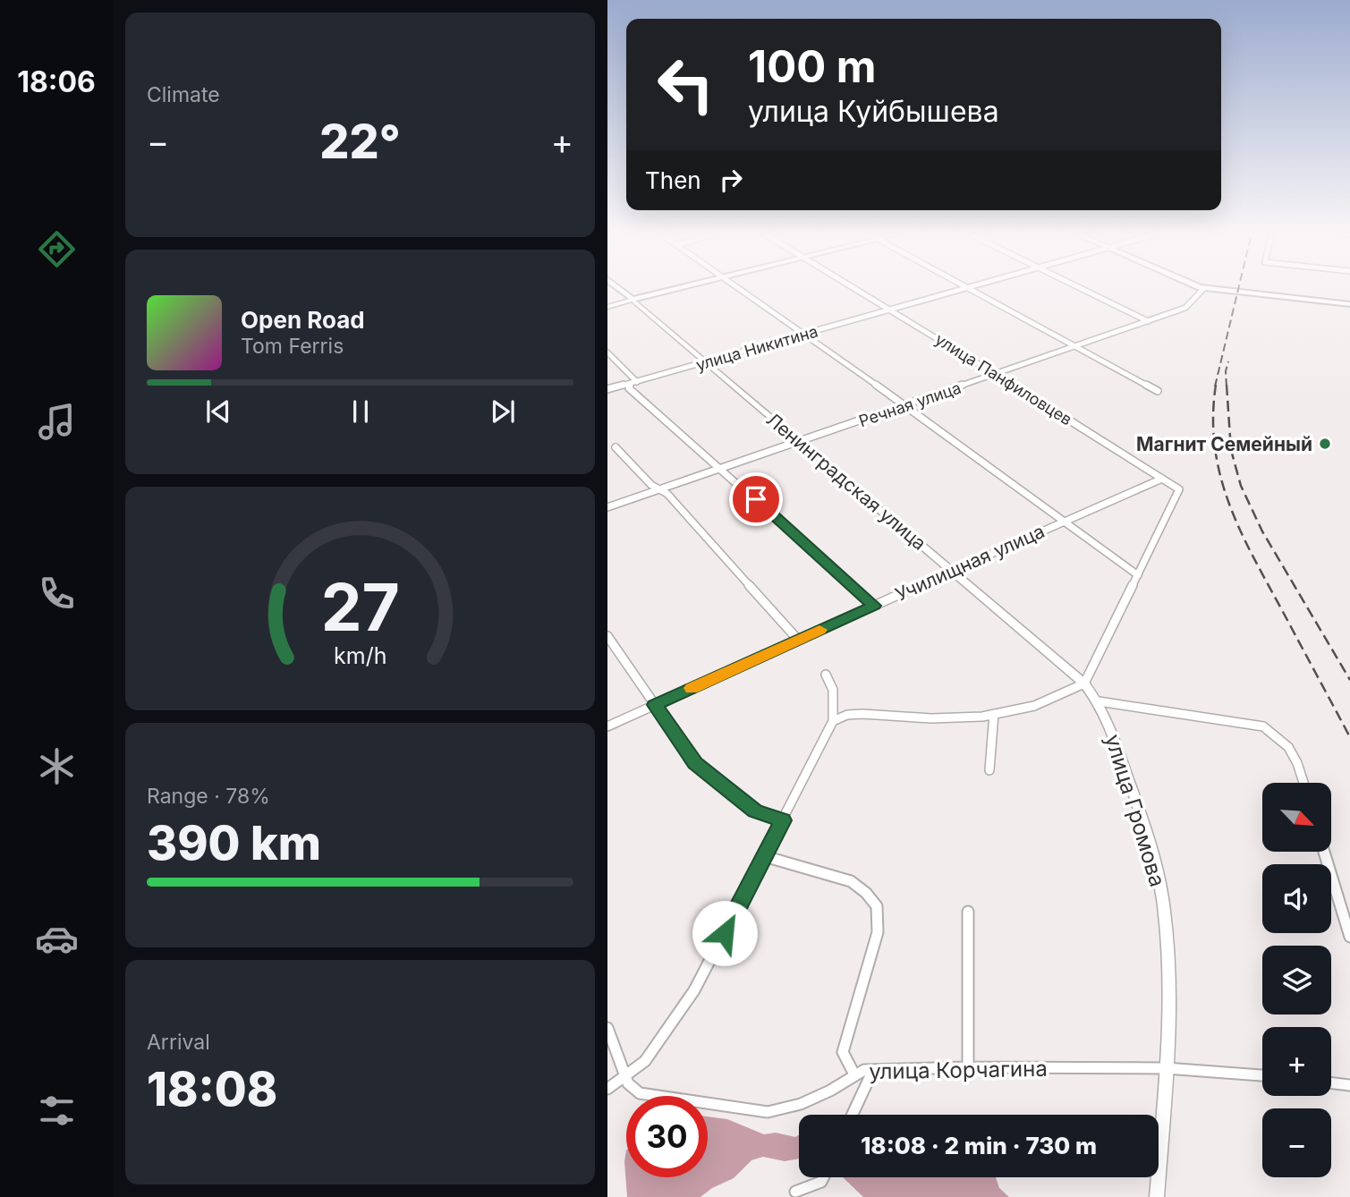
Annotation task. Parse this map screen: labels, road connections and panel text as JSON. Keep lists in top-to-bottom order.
{
  "streets": {
    "main road": ["Ленинградская улица"],
    "street": [
      "улица Никитина",
      "улица Панфиловцев",
      "Речная улица",
      "Училищная улица",
      "улица Громова",
      "улица Корчагина"
    ]
  },
  "crossings": [
    ["улица Никитина", "улица Панфиловцев"],
    ["улица Никитина", "Ленинградская улица"],
    ["улица Панфиловцев", "Речная улица"],
    ["улица Панфиловцев", "Училищная улица"],
    ["Речная улица", "Ленинградская улица"],
    ["Ленинградская улица", "Училищная улица"],
    ["Ленинградская улица", "улица Громова"],
    ["улица Громова", "улица Корчагина"]
  ],
  "places": ["Магнит Семейный"],
  "north": "bottom right",
  "page": {
    "tabs": "18:06",
    "tile": [
      "Climate",
      ["Range · 78%", "390 km"],
      ["Arrival", "18:08"]
    ],
    "turn": ["100 m", "улица Куйбышева"],
    "heat": ["−", "22°", "+"],
    "then": "Then",
    "song": ["Open Road", "Tom Ferris"],
    "map_buttons": ["+", "−"],
    "limit": "30",
    "trip": "18:08 · 2 min · 730 m",
    "gauge": ["27", "km/h"]
  }
}
